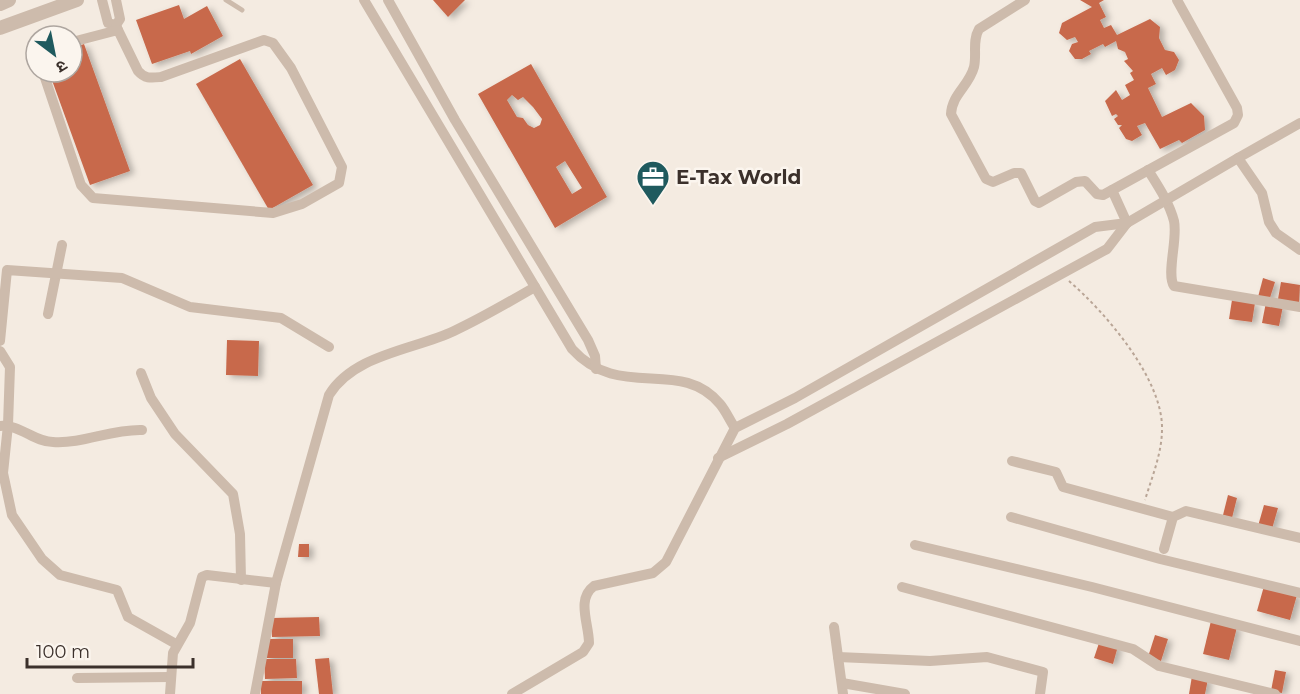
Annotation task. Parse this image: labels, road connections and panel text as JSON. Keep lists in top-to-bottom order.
{
  "places": {
    "office": ["E-Tax World"]
  },
  "scale_bar": "100 m",
  "north": "bottom right"
}
